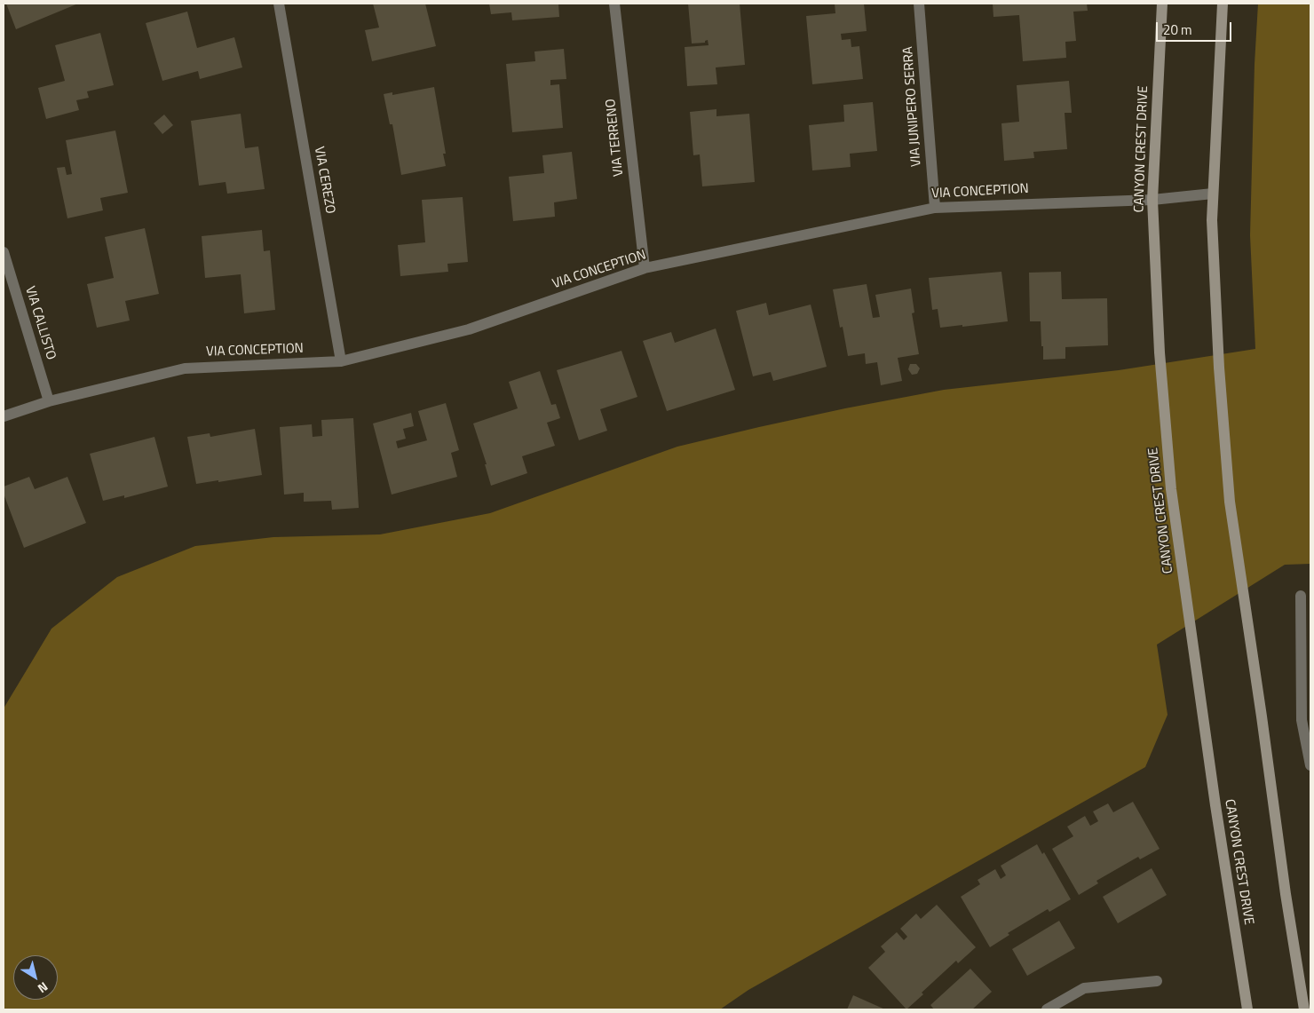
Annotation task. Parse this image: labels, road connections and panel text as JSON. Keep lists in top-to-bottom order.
{
  "streets": {
    "main road": ["CANYON CREST DRIVE"],
    "street": [
      "VIA JUNIPERO SERRA",
      "VIA TERRENO",
      "VIA CEREZO",
      "VIA CONCEPTION",
      "VIA CALLISTO"
    ]
  },
  "crossings": [
    ["VIA JUNIPERO SERRA", "VIA CONCEPTION"],
    ["VIA TERRENO", "VIA CONCEPTION"],
    ["CANYON CREST DRIVE", "VIA CONCEPTION"],
    ["VIA CEREZO", "VIA CONCEPTION"],
    ["VIA CONCEPTION", "VIA CALLISTO"]
  ],
  "scale_bar": "20 m",
  "north": "bottom right"
}
